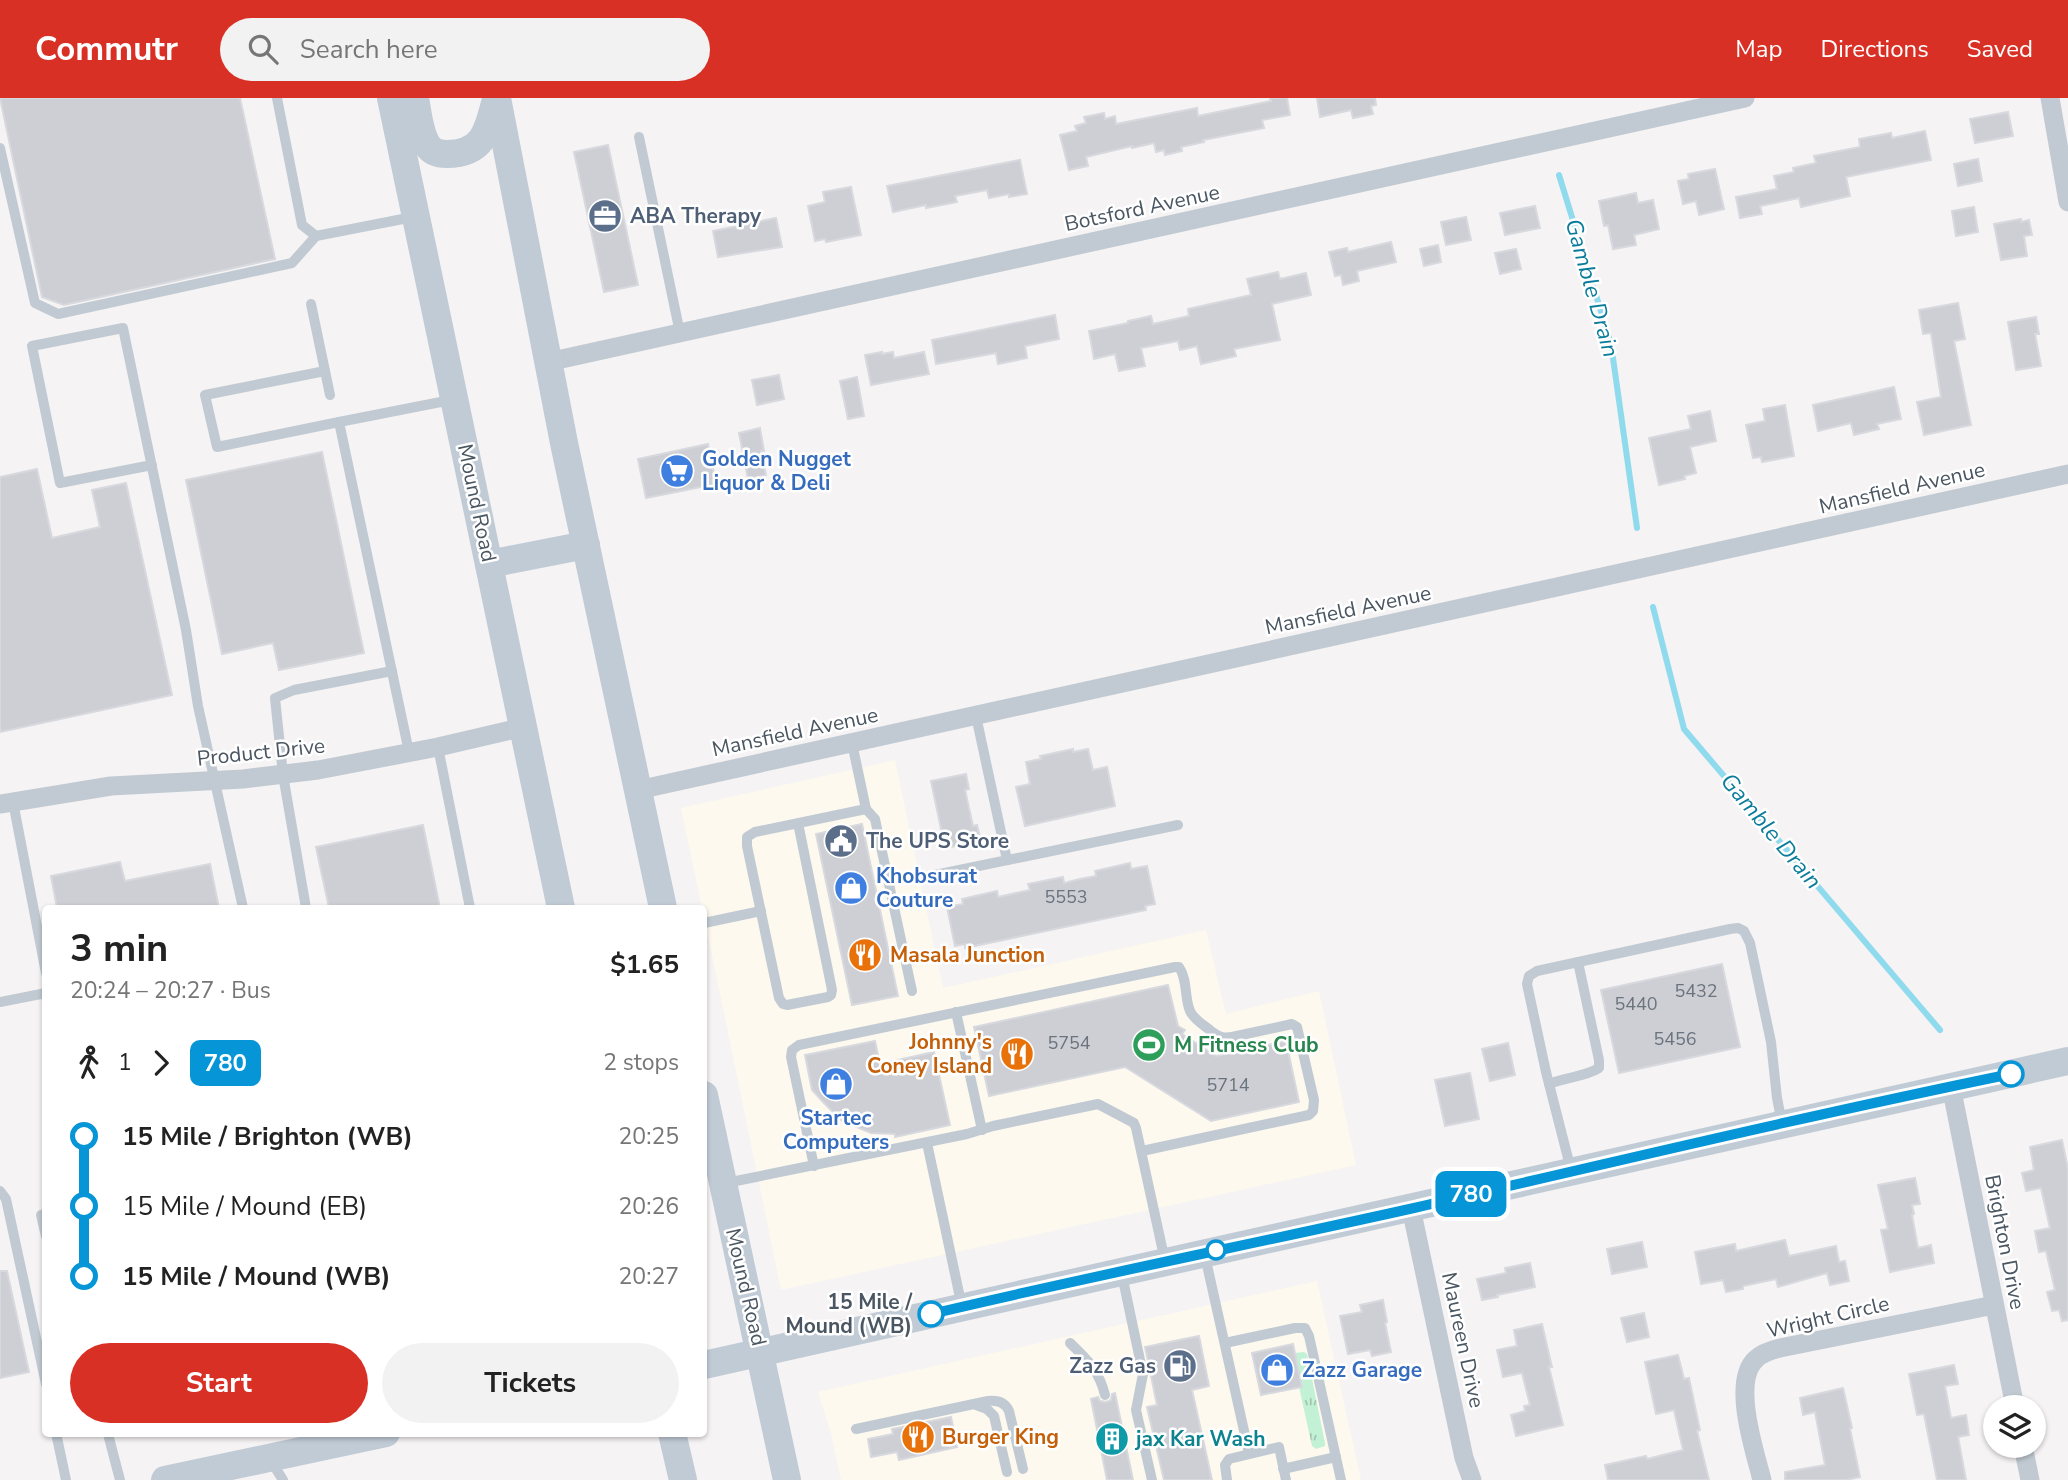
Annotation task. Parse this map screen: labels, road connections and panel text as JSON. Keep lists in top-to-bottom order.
{
  "streets": {
    "main road": ["Mound Road"],
    "street": [
      "Botsford Avenue",
      "Mansfield Avenue",
      "Product Drive",
      "Brighton Drive",
      "Wright Circle",
      "Maureen Drive"
    ]
  },
  "crossings": [
    ["Mound Road", "Product Drive"],
    ["Brighton Drive", "Wright Circle"]
  ],
  "water": ["Gamble Drain"],
  "places": {
    "office": ["ABA Therapy"],
    "supermarket": ["Golden Nugget Liquor & Deli"],
    "public building": ["The UPS Store"],
    "shop": ["Khobsurat Couture", "Startec Computers", "Zazz Garage"],
    "restaurant": ["Masala Junction", "Johnny's Coney Island", "Burger King"],
    "sports": ["M Fitness Club"],
    "other": ["15 Mile / Mound (WB)"],
    "fuel station": ["Zazz Gas"],
    "building": ["jax Kar Wash"]
  },
  "lines": ["bus line 780"],
  "house_numbers": [
    "5553",
    "5432",
    "5440",
    "5456",
    "5754",
    "5714"
  ],
  "page": {
    "header": "Commutr",
    "search": "Search here",
    "nav": ["Map", "Directions", "Saved"],
    "on_map": "780",
    "heading": ["3 min", "20:24 – 20:27 · Bus", "$1.65"],
    "legs": ["1", "780", "2 stops"],
    "list": [
      {
        "name": "15 Mile / Brighton (WB)",
        "value": "20:25"
      },
      {
        "name": "15 Mile / Mound (EB)",
        "value": "20:26"
      },
      {
        "name": "15 Mile / Mound (WB)",
        "value": "20:27"
      }
    ],
    "buttons": ["Start", "Tickets"]
  }
}
